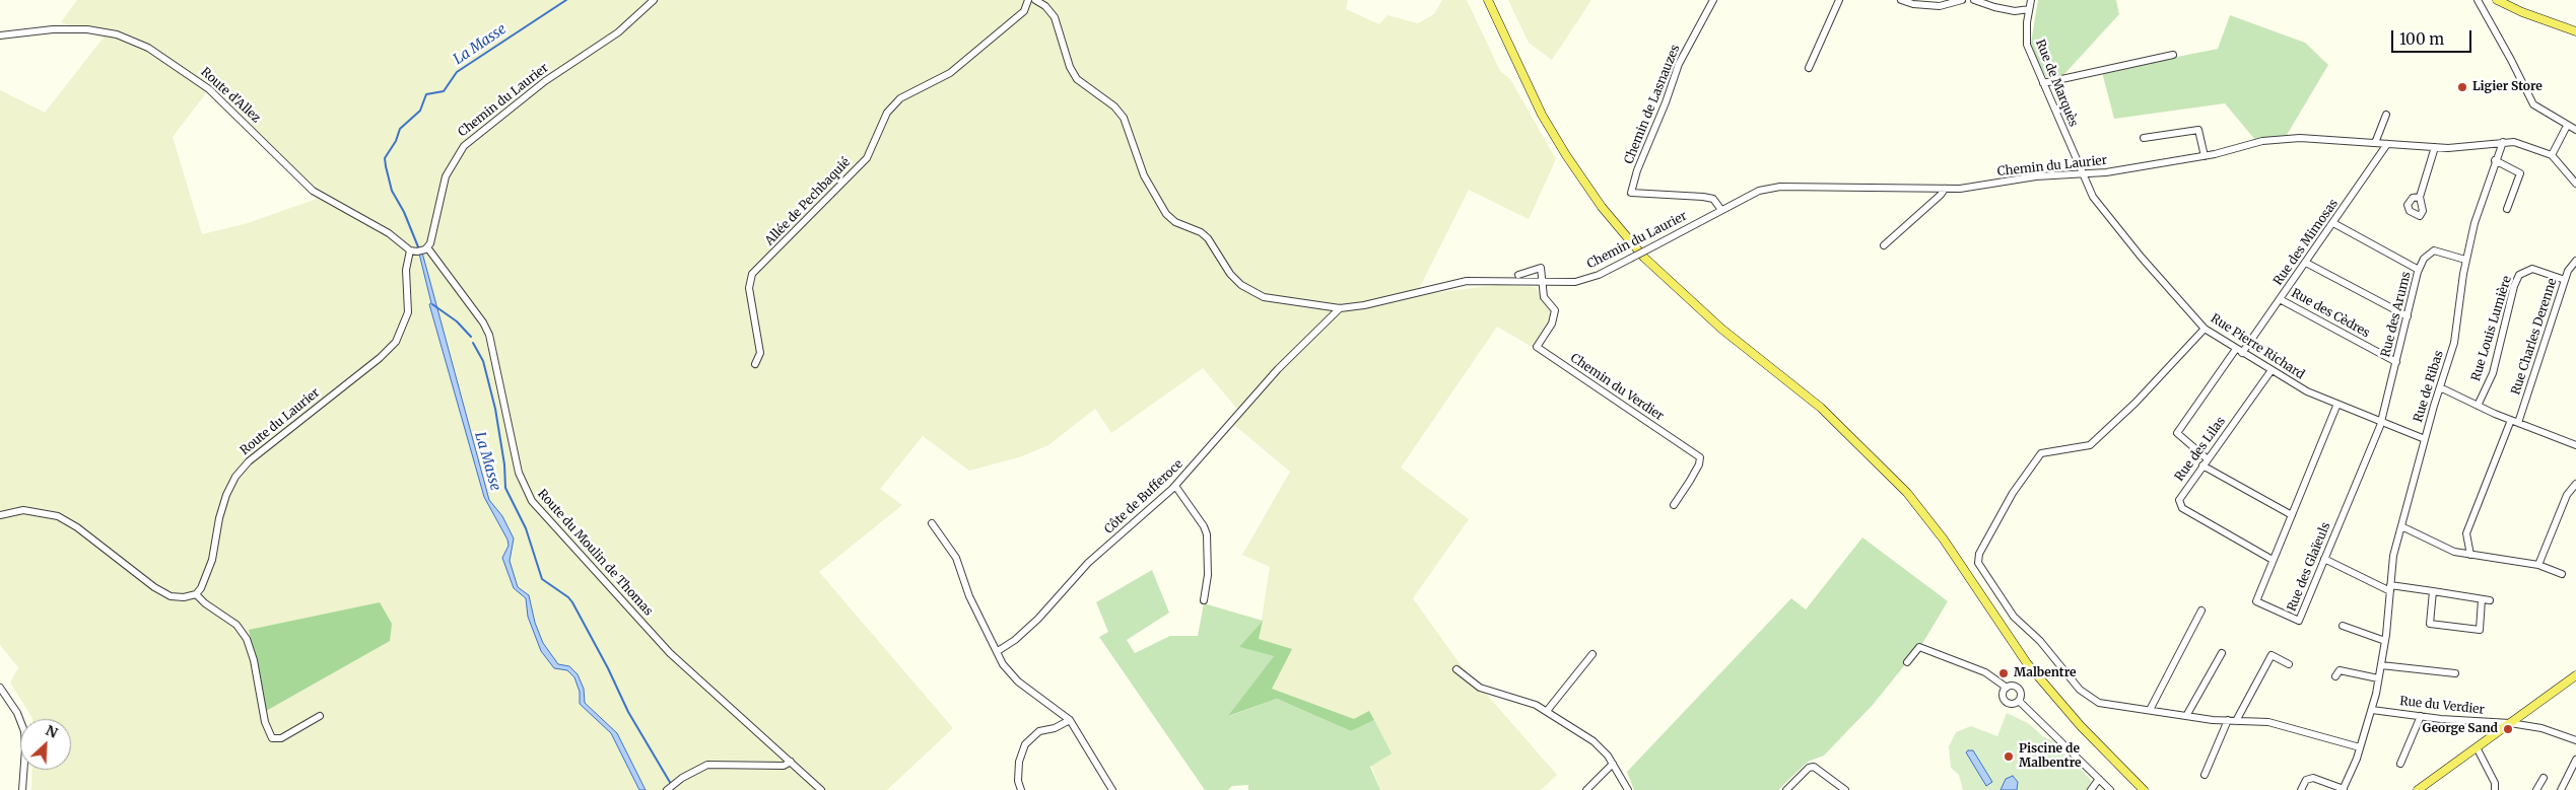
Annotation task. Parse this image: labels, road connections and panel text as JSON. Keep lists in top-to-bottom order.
{
  "streets": {
    "street": [
      "Rue de Marquès",
      "Route d'Allez",
      "Chemin du Laurier",
      "Chemin de Lasnauzes",
      "Allée de Pechbaquié",
      "Rue des Mimosas",
      "Rue des Cèdres",
      "Rue des Arums",
      "Rue Louis Lumière",
      "Rue Charles Derenne",
      "Rue Pierre Richard",
      "Rue de Ribas",
      "Chemin du Verdier",
      "Route du Laurier",
      "Rue des Lilas",
      "Côte de Bufferoce",
      "Route du Moulin de Thomas",
      "Rue des Glaïeuls",
      "Rue du Verdier"
    ]
  },
  "crossings": [
    ["Rue de Marquès", "Chemin du Laurier"],
    ["Rue de Marquès", "Rue Pierre Richard"],
    ["Route d'Allez", "Chemin du Laurier"],
    ["Route d'Allez", "Route du Laurier"],
    ["Route d'Allez", "Route du Moulin de Thomas"],
    ["Chemin du Laurier", "Chemin de Lasnauzes"],
    ["Chemin du Laurier", "Rue des Mimosas"],
    ["Chemin du Laurier", "Rue Pierre Richard"],
    ["Chemin du Laurier", "Rue de Ribas"],
    ["Chemin du Laurier", "Chemin du Verdier"],
    ["Chemin du Laurier", "Route du Laurier"],
    ["Chemin du Laurier", "Côte de Bufferoce"],
    ["Chemin du Laurier", "Route du Moulin de Thomas"],
    ["Rue des Mimosas", "Rue des Cèdres"],
    ["Rue des Mimosas", "Rue Pierre Richard"],
    ["Rue des Mimosas", "Rue des Lilas"],
    ["Rue des Cèdres", "Rue des Arums"],
    ["Rue des Arums", "Rue Pierre Richard"],
    ["Rue des Arums", "Rue de Ribas"],
    ["Rue des Arums", "Rue des Glaïeuls"],
    ["Rue Louis Lumière", "Rue Charles Derenne"],
    ["Rue Pierre Richard", "Rue de Ribas"],
    ["Rue Pierre Richard", "Rue des Lilas"],
    ["Rue Pierre Richard", "Rue des Glaïeuls"],
    ["Rue de Ribas", "Rue du Verdier"],
    ["Route du Laurier", "Route du Moulin de Thomas"],
    ["Rue des Lilas", "Rue des Glaïeuls"]
  ],
  "water": ["La Masse"],
  "places": [
    "Ligier Store",
    "Malbentre",
    "George Sand",
    "Piscine de Malbentre"
  ],
  "scale_bar": "100 m",
  "north": "top right"
}
